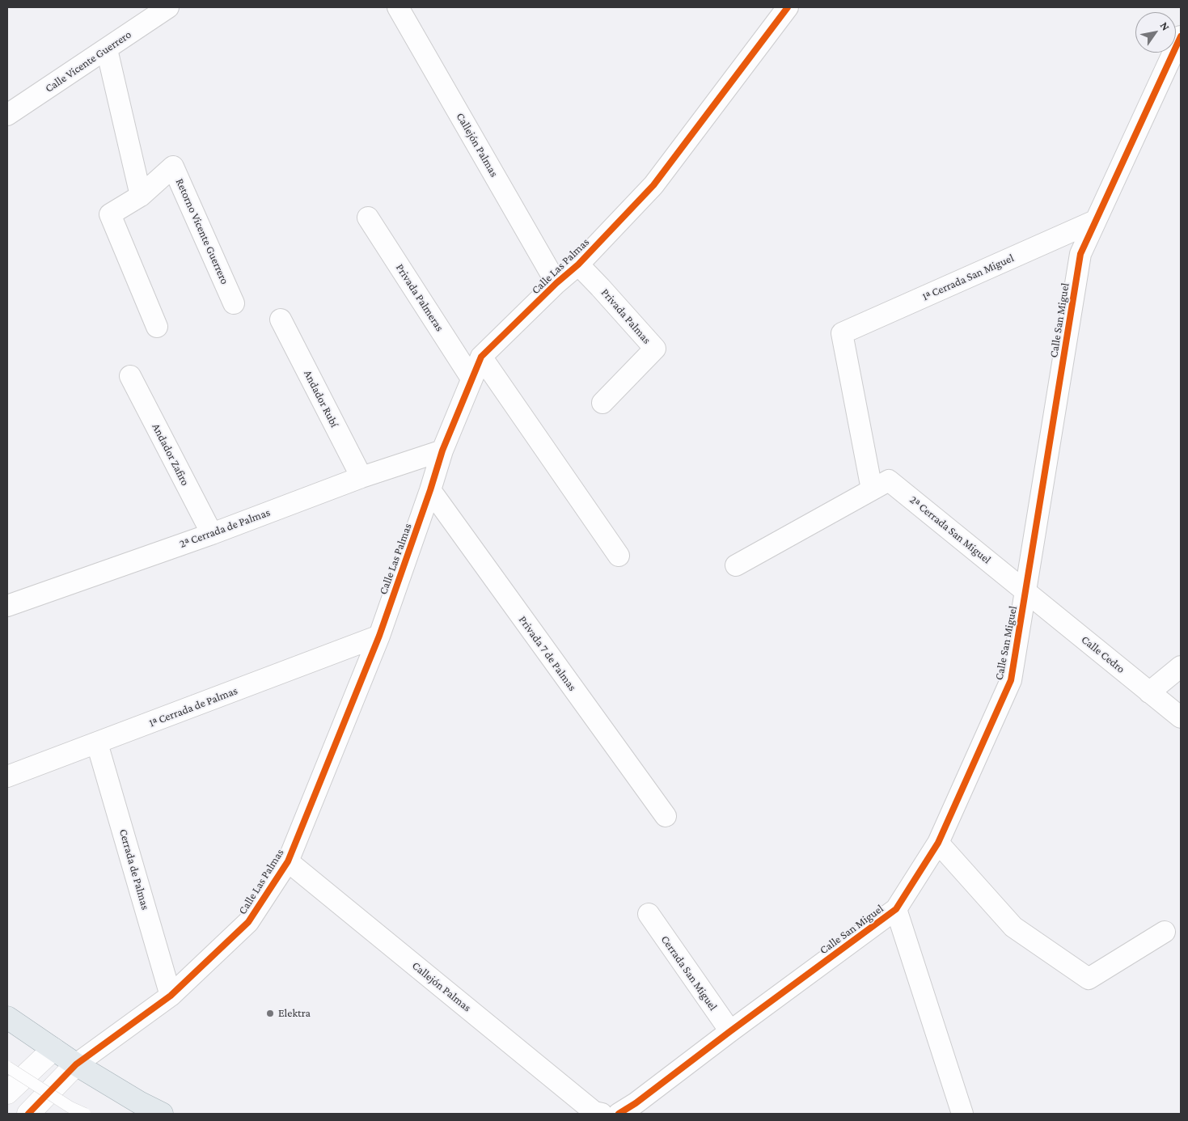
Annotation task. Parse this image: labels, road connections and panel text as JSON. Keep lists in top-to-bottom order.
{
  "streets": {
    "street": [
      "Calle Vicente Guerrero",
      "Callejón Palmas",
      "Retorno Vicente Guerrero",
      "Calle Las Palmas",
      "1ª Cerrada San Miguel",
      "Privada Palmeras",
      "Privada Palmas",
      "Calle San Miguel",
      "Andador Rubí",
      "Andador Zafiro",
      "2ª Cerrada de Palmas",
      "2ª Cerrada San Miguel",
      "Privada 7 de Palmas",
      "Calle Cedro",
      "1ª Cerrada de Palmas",
      "Cerrada de Palmas",
      "Cerrada San Miguel"
    ]
  },
  "crossings": [
    ["Callejón Palmas", "Calle Las Palmas"],
    ["Calle Las Palmas", "Privada Palmeras"],
    ["Calle Las Palmas", "Privada Palmas"],
    ["Calle Las Palmas", "2ª Cerrada de Palmas"],
    ["Calle Las Palmas", "Privada 7 de Palmas"],
    ["Calle Las Palmas", "1ª Cerrada de Palmas"],
    ["Calle Las Palmas", "Cerrada de Palmas"],
    ["1ª Cerrada San Miguel", "Calle San Miguel"],
    ["1ª Cerrada San Miguel", "2ª Cerrada San Miguel"],
    ["Calle San Miguel", "2ª Cerrada San Miguel"],
    ["Calle San Miguel", "Calle Cedro"],
    ["Calle San Miguel", "Cerrada San Miguel"],
    ["Andador Rubí", "2ª Cerrada de Palmas"],
    ["Andador Zafiro", "2ª Cerrada de Palmas"],
    ["2ª Cerrada San Miguel", "Calle Cedro"],
    ["1ª Cerrada de Palmas", "Cerrada de Palmas"]
  ],
  "places": ["Elektra"],
  "north": "top right"
}
